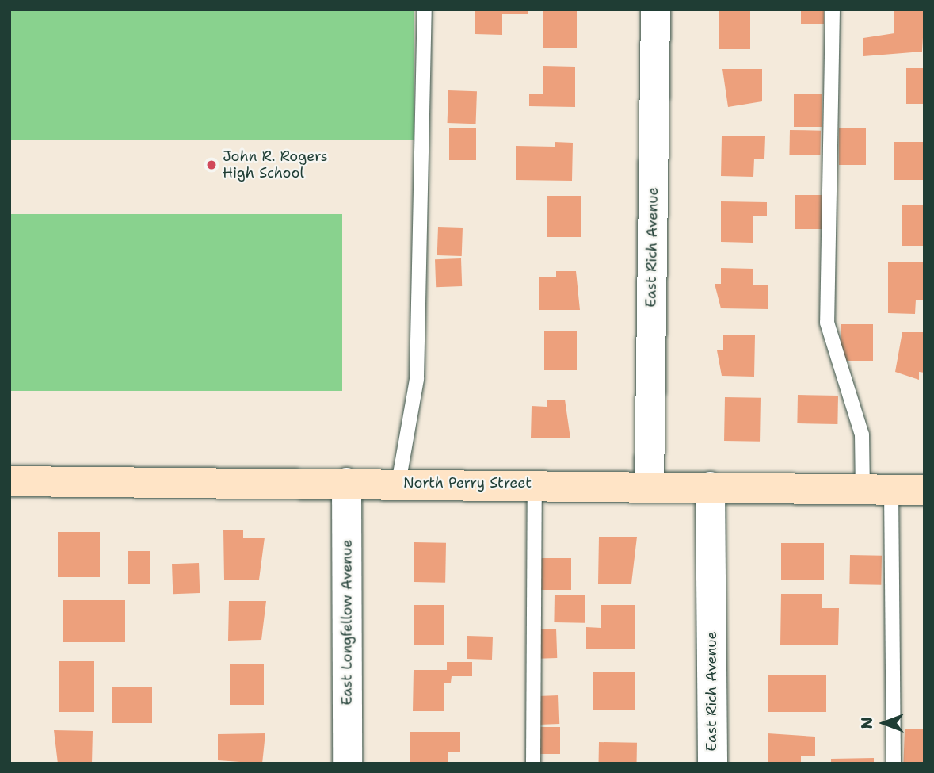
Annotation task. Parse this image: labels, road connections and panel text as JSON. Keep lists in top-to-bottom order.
{
  "streets": {
    "street": ["East Rich Avenue", "North Perry Street", "East Longfellow Avenue"]
  },
  "crossings": [
    ["East Rich Avenue", "North Perry Street"],
    ["North Perry Street", "East Longfellow Avenue"]
  ],
  "places": ["John R. Rogers High School"],
  "north": "left"
}
